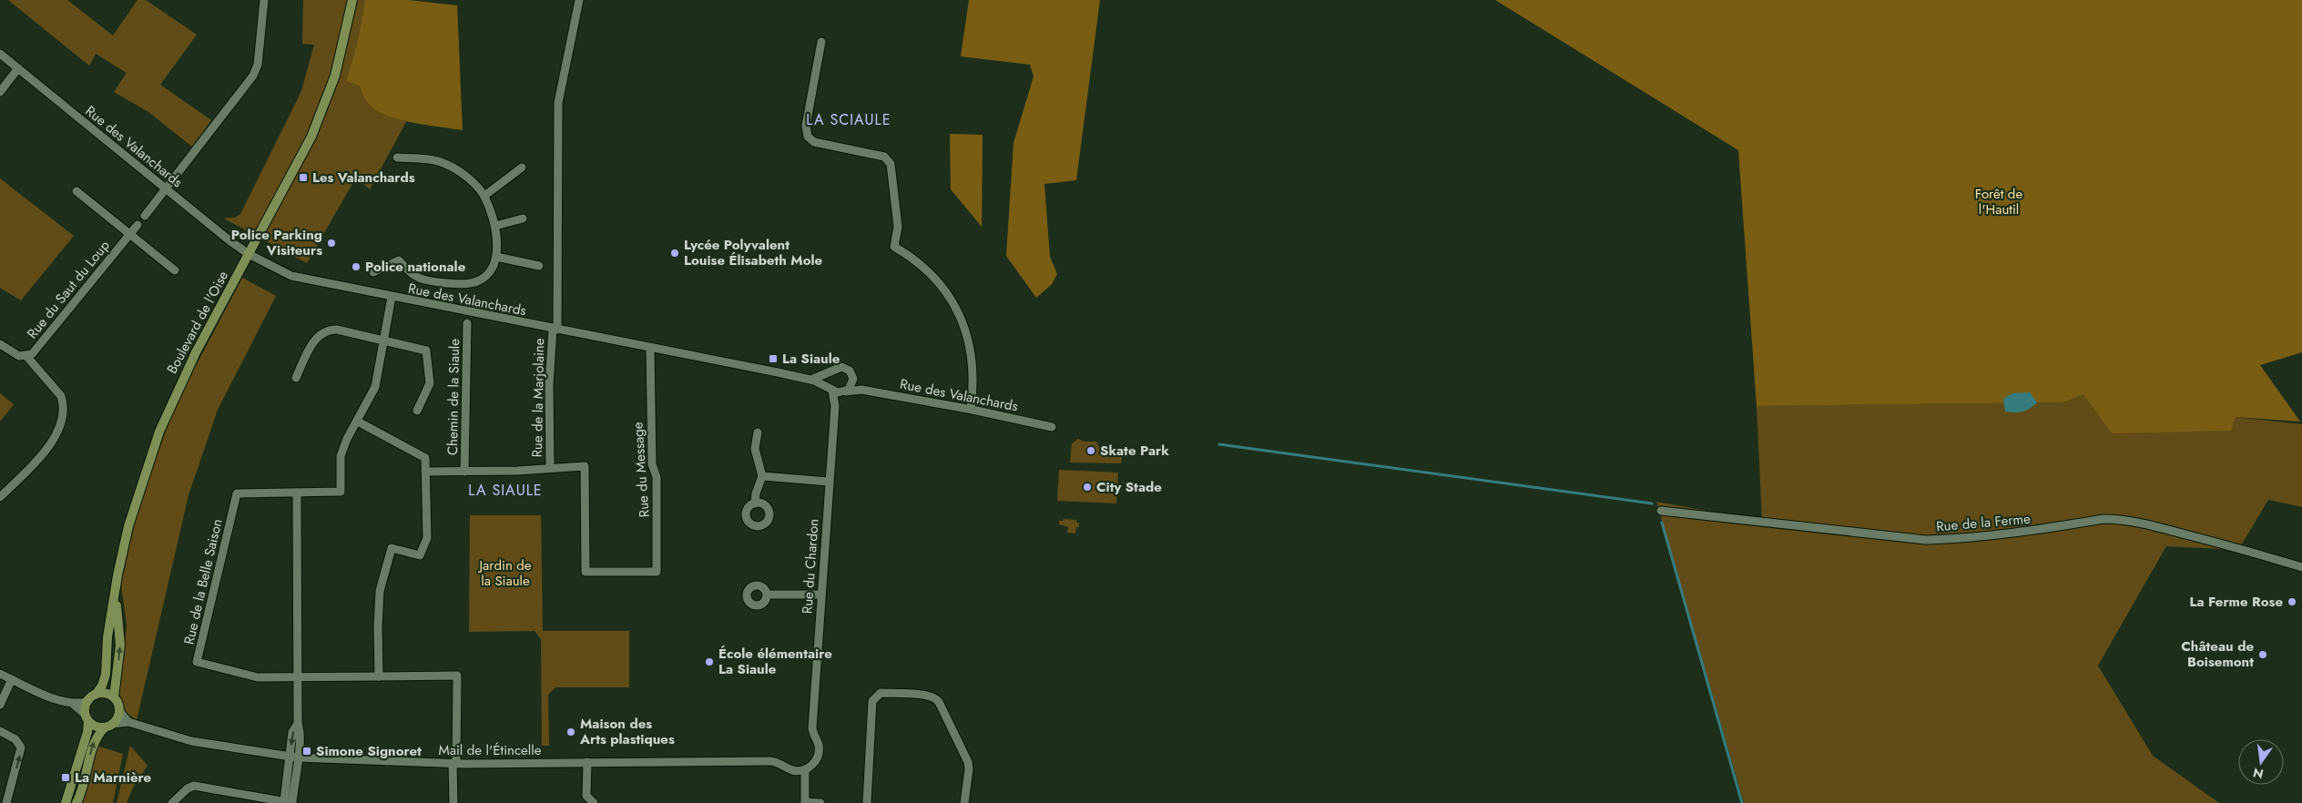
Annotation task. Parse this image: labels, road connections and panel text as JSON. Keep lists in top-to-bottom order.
{
  "streets": {
    "main road": ["Boulevard de l'Oise"],
    "street": [
      "Rue des Valanchards",
      "Rue du Saut du Loup",
      "Chemin de la Siaule",
      "Rue de la Marjolaine",
      "Rue du Message",
      "Rue de la Ferme",
      "Rue du Chardon",
      "Rue de la Belle Saison",
      "Mail de l'Étincelle"
    ]
  },
  "crossings": [
    ["Rue des Valanchards", "Boulevard de l'Oise"],
    ["Rue des Valanchards", "Rue de la Marjolaine"],
    ["Rue des Valanchards", "Rue du Message"],
    ["Rue des Valanchards", "Rue du Chardon"],
    ["Rue des Valanchards", "Rue de la Belle Saison"],
    ["Boulevard de l'Oise", "Mail de l'Étincelle"],
    ["Chemin de la Siaule", "Rue de la Marjolaine"],
    ["Rue de la Marjolaine", "Rue du Message"],
    ["Rue du Chardon", "Mail de l'Étincelle"],
    ["Rue de la Belle Saison", "Mail de l'Étincelle"]
  ],
  "districts": ["LA SCIAULE", "LA SIAULE"],
  "parks": ["Forêt de l'Hautil", "Jardin de la Siaule"],
  "places": {
    "transit": [
      "Les Valanchards",
      "La Siaule",
      "Simone Signoret",
      "La Marnière"
    ],
    "other": [
      "Police Parking Visiteurs",
      "Lycée Polyvalent Louise Élisabeth Mole",
      "Police nationale",
      "Skate Park",
      "City Stade",
      "La Ferme Rose",
      "Château de Boisemont",
      "École élémentaire La Siaule",
      "Maison des Arts plastiques"
    ]
  },
  "north": "bottom"
}
